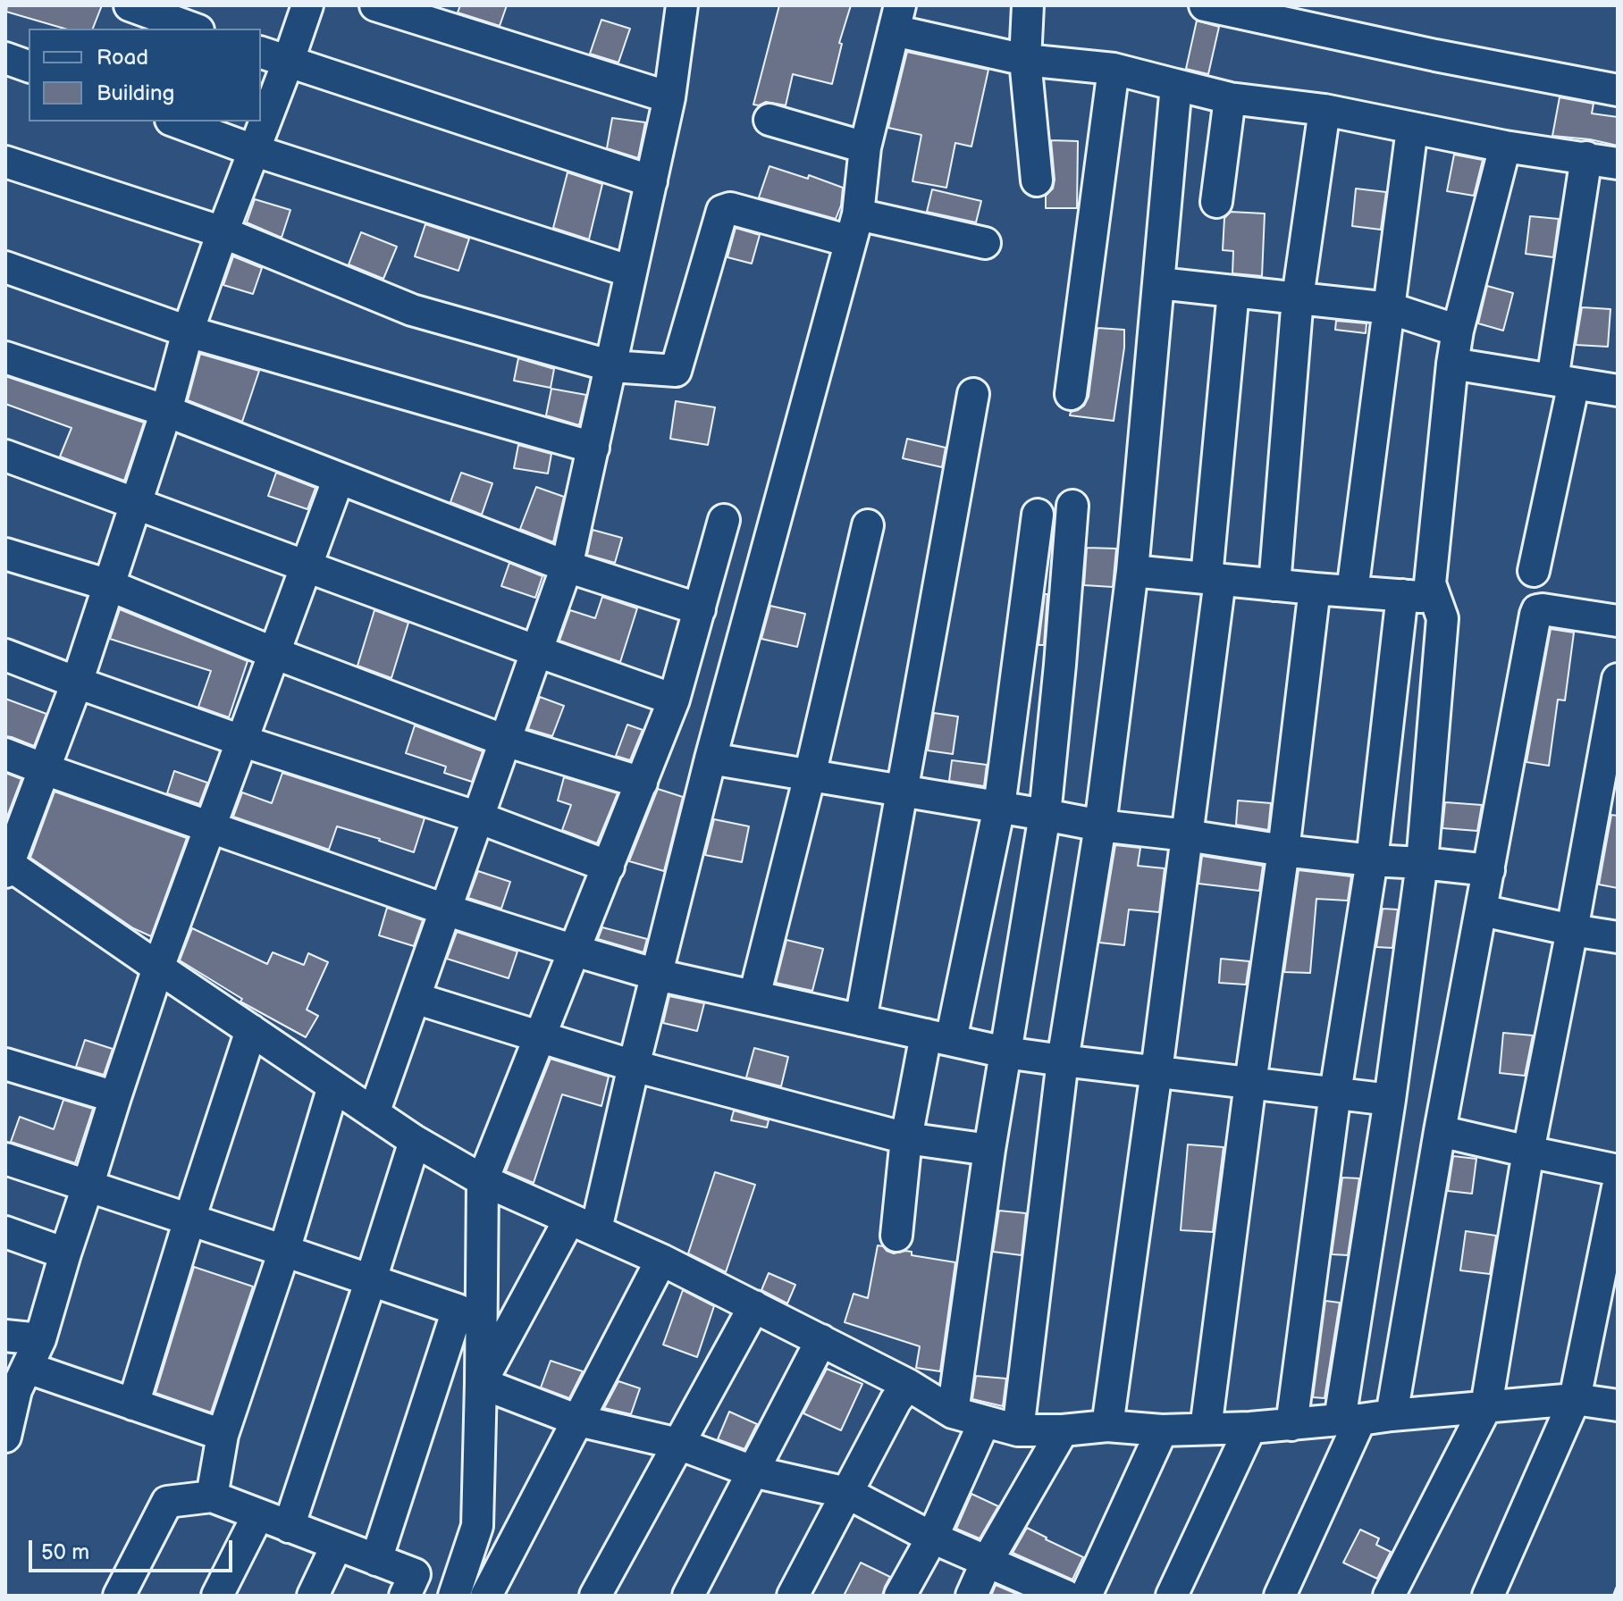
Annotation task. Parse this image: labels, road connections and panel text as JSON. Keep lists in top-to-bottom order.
{
  "legend": ["Road", "Building"],
  "scale_bar": "50 m"
}
